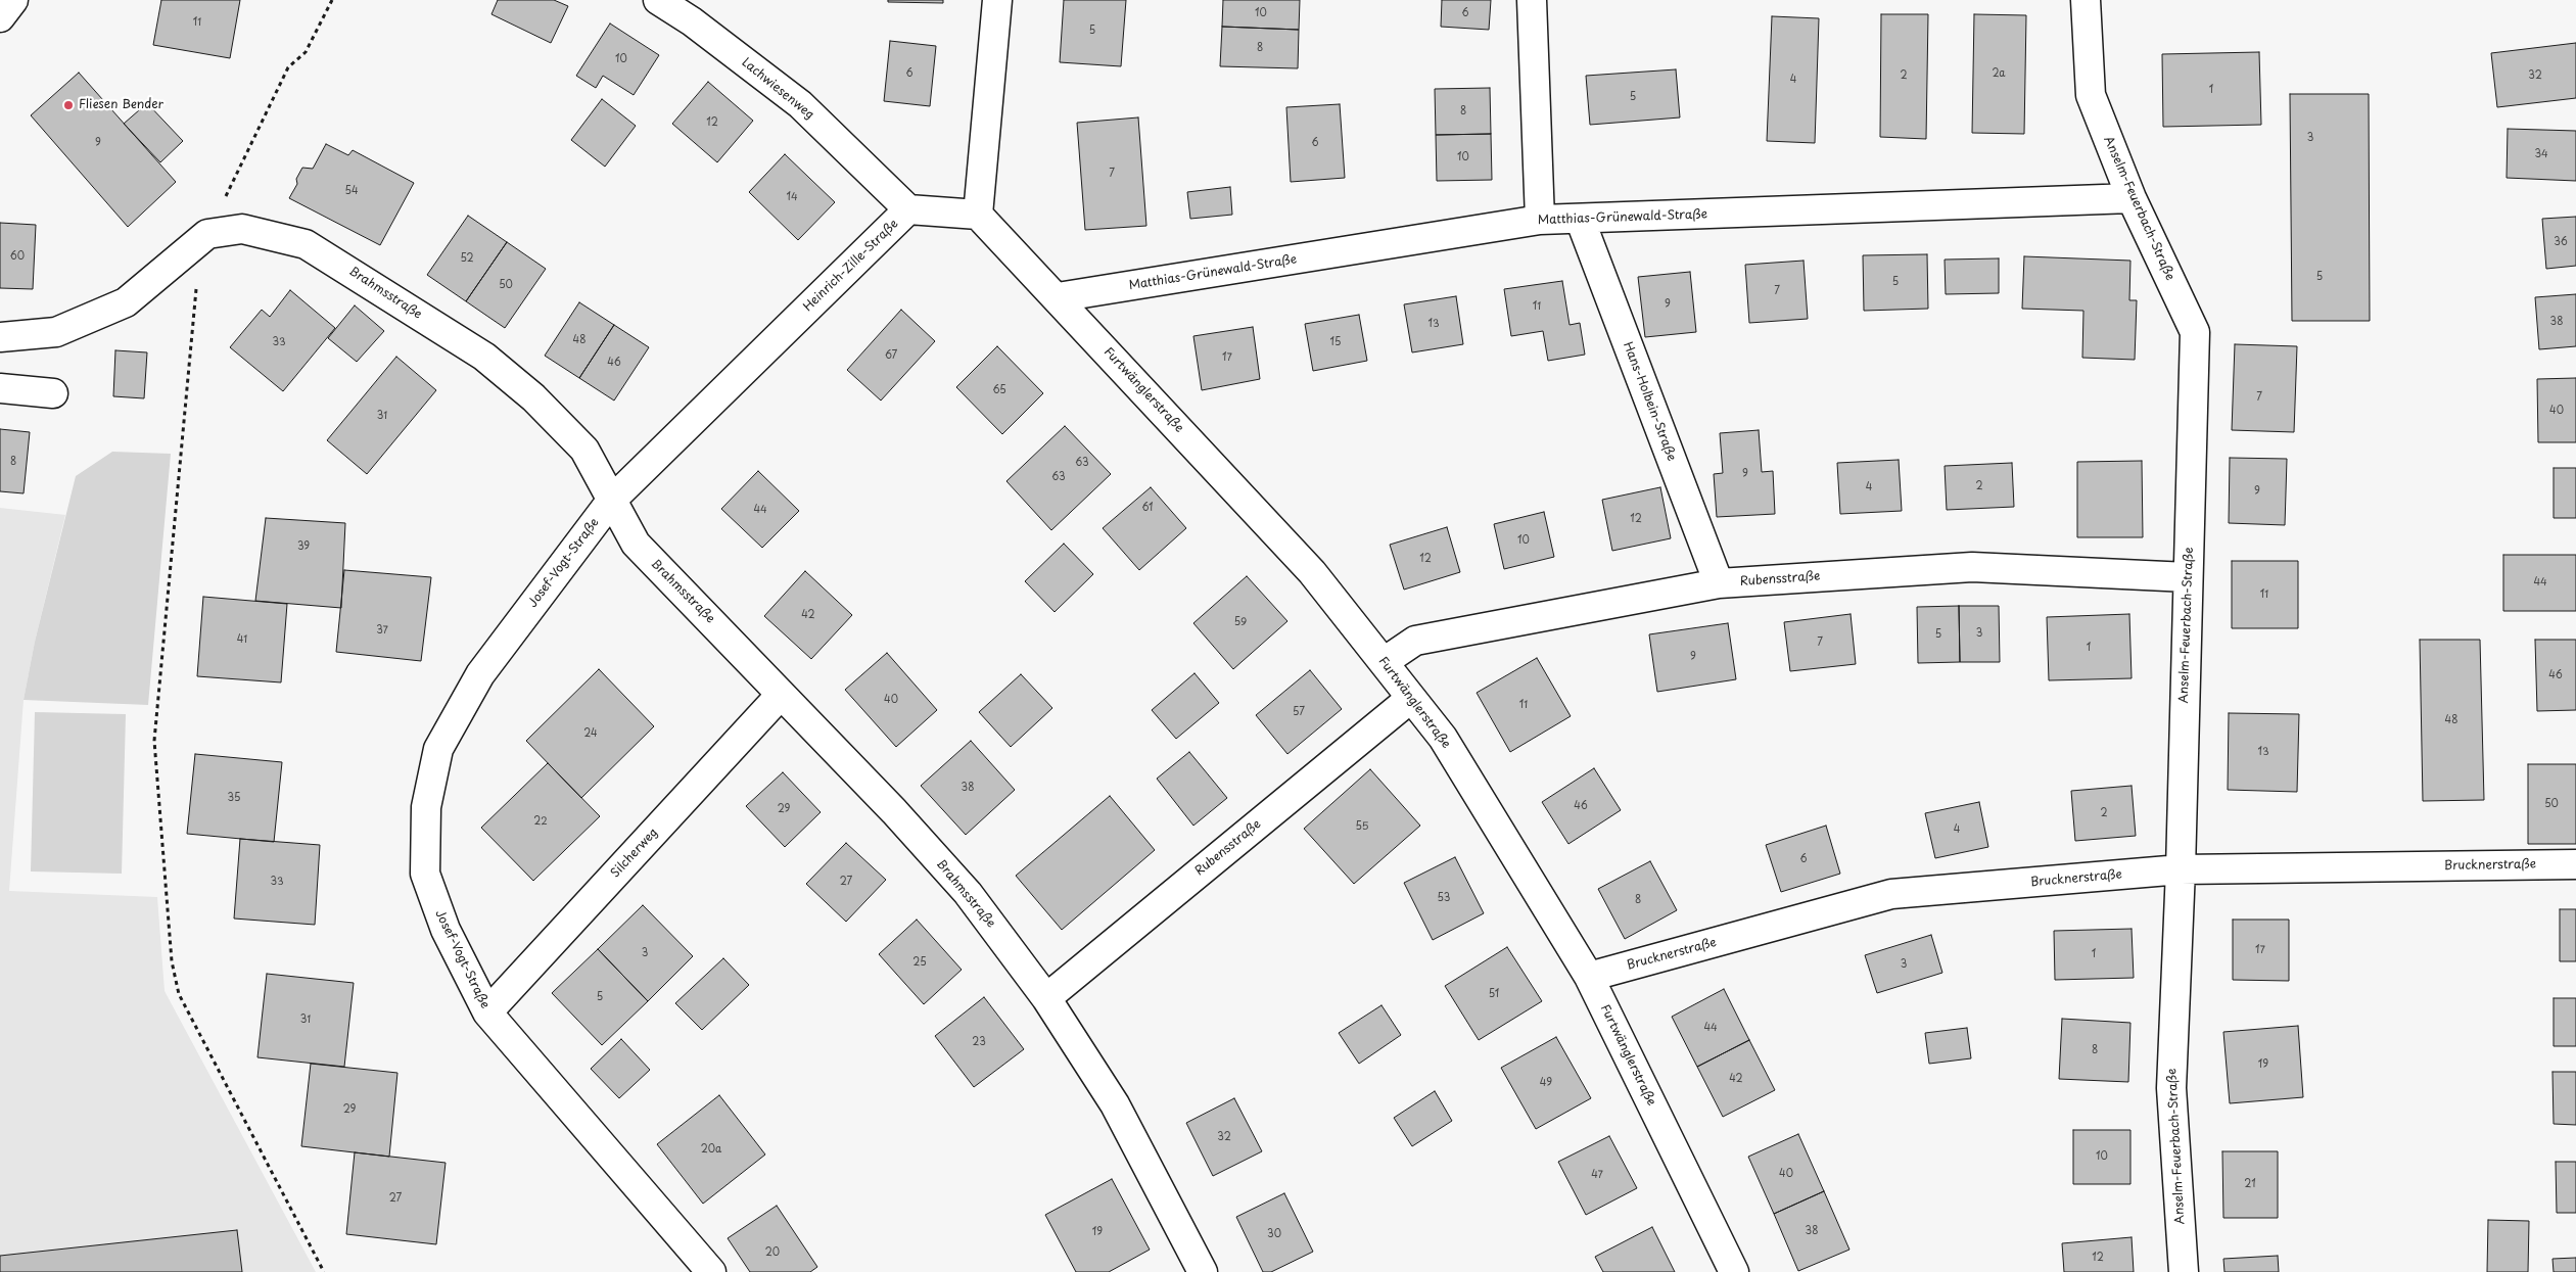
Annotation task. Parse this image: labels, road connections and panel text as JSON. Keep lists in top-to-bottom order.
{
  "streets": {
    "street": [
      "Lachwiesenweg",
      "Anselm-Feuerbach-Straße",
      "Matthias-Grünewald-Straße",
      "Heinrich-Zille-Straße",
      "Brahmsstraße",
      "Furtwänglerstraße",
      "Hans-Holbein-Straße",
      "Josef-Vogt-Straße",
      "Rubensstraße",
      "Silcherweg",
      "Brucknerstraße"
    ]
  },
  "crossings": [
    ["Lachwiesenweg", "Heinrich-Zille-Straße"],
    ["Anselm-Feuerbach-Straße", "Matthias-Grünewald-Straße"],
    ["Anselm-Feuerbach-Straße", "Rubensstraße"],
    ["Anselm-Feuerbach-Straße", "Brucknerstraße"],
    ["Matthias-Grünewald-Straße", "Furtwänglerstraße"],
    ["Matthias-Grünewald-Straße", "Hans-Holbein-Straße"],
    ["Heinrich-Zille-Straße", "Brahmsstraße"],
    ["Heinrich-Zille-Straße", "Furtwänglerstraße"],
    ["Heinrich-Zille-Straße", "Josef-Vogt-Straße"],
    ["Brahmsstraße", "Josef-Vogt-Straße"],
    ["Brahmsstraße", "Rubensstraße"],
    ["Brahmsstraße", "Silcherweg"],
    ["Furtwänglerstraße", "Rubensstraße"],
    ["Furtwänglerstraße", "Brucknerstraße"],
    ["Hans-Holbein-Straße", "Rubensstraße"],
    ["Josef-Vogt-Straße", "Silcherweg"]
  ],
  "places": ["Fliesen Bender"],
  "house_numbers": [
    "10",
    "6",
    "11",
    "5",
    "8",
    "10",
    "6",
    "2a",
    "2",
    "32",
    "4",
    "1",
    "5",
    "8",
    "12",
    "3",
    "9",
    "6",
    "34",
    "10",
    "7",
    "54",
    "14",
    "36",
    "60",
    "52",
    "5",
    "5",
    "50",
    "7",
    "9",
    "11",
    "38",
    "13",
    "48",
    "33",
    "15",
    "67",
    "17",
    "46",
    "65",
    "7",
    "40",
    "31",
    "8",
    "63",
    "9",
    "63",
    "2",
    "4",
    "9",
    "61",
    "44",
    "12",
    "10",
    "39",
    "12",
    "44",
    "11",
    "42",
    "59",
    "37",
    "3",
    "5",
    "41",
    "7",
    "1",
    "9",
    "46",
    "40",
    "11",
    "57",
    "48",
    "24",
    "13",
    "38",
    "35",
    "50",
    "46",
    "29",
    "2",
    "22",
    "55",
    "4",
    "6",
    "33",
    "27",
    "53",
    "8",
    "17",
    "3",
    "1",
    "25",
    "3",
    "51",
    "5",
    "31",
    "44",
    "23",
    "8",
    "19",
    "42",
    "49",
    "29",
    "32",
    "20a",
    "10",
    "40",
    "47",
    "21",
    "27",
    "38",
    "19",
    "30",
    "20",
    "12"
  ]
}
